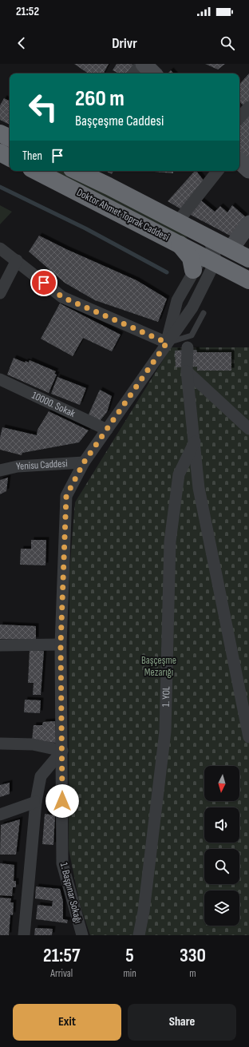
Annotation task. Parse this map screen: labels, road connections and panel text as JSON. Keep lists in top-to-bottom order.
{
  "streets": {
    "highway": ["Doktor Ahmet Toprak Caddesi"],
    "street": [
      "10000. Sokak",
      "Yenisu Caddesi",
      "1. YOL",
      "1. Başpınar Sokağı"
    ]
  },
  "crossings": [
    ["Doktor Ahmet Toprak Caddesi", "1. Başpınar Sokağı"],
    ["10000. Sokak", "1. Başpınar Sokağı"],
    ["Yenisu Caddesi", "1. Başpınar Sokağı"]
  ],
  "parks": ["Başçeşme Mezarığı"],
  "north": "bottom",
  "page": {
    "status": "21:52",
    "header": "Drivr",
    "turn": ["260 m", "Başçeşme Caddesi"],
    "then": "Then",
    "eta": [
      "21:57",
      "Arrival",
      "5",
      "min",
      "330",
      "m"
    ],
    "buttons": ["Exit", "Share"]
  }
}
